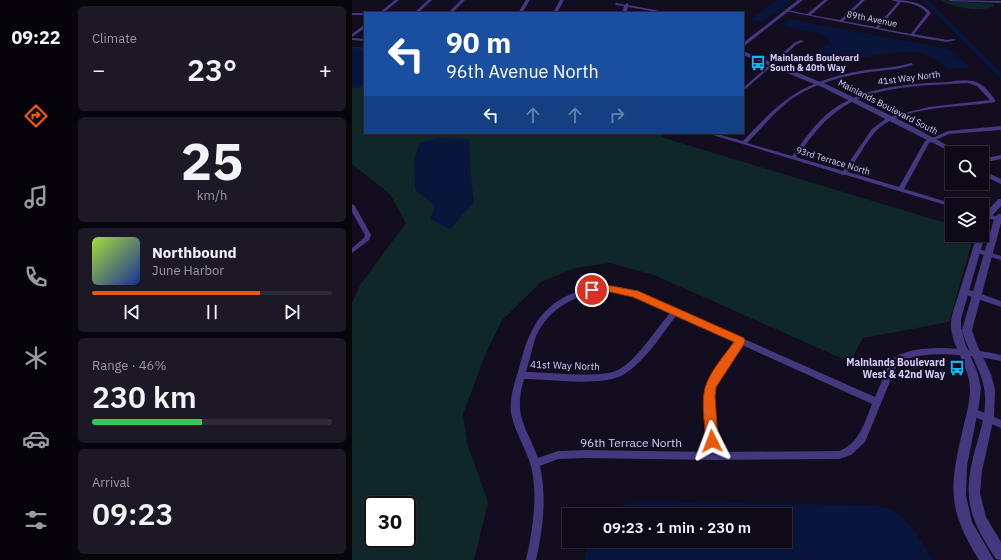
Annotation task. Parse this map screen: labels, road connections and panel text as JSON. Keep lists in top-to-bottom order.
{
  "streets": {
    "street": [
      "89th Avenue",
      "41st Way North",
      "Mainlands Boulevard South",
      "93rd Terrace North",
      "96th Terrace North"
    ]
  },
  "crossings": [
    ["41st Way North", "Mainlands Boulevard South"],
    ["41st Way North", "93rd Terrace North"]
  ],
  "places": {
    "bus stop": ["Mainlands Boulevard South & 40th Way", "Mainlands Boulevard West & 42nd Way"]
  },
  "page": {
    "tabs": "09:22",
    "tile": [
      "Climate",
      ["25", "km/h"],
      ["Range · 46%", "230 km"],
      ["Arrival", "09:23"]
    ],
    "turn": ["90 m", "96th Avenue North"],
    "heat": ["−", "23°", "+"],
    "song": ["Northbound", "June Harbor"],
    "limit": "30",
    "trip": "09:23 · 1 min · 230 m"
  }
}
